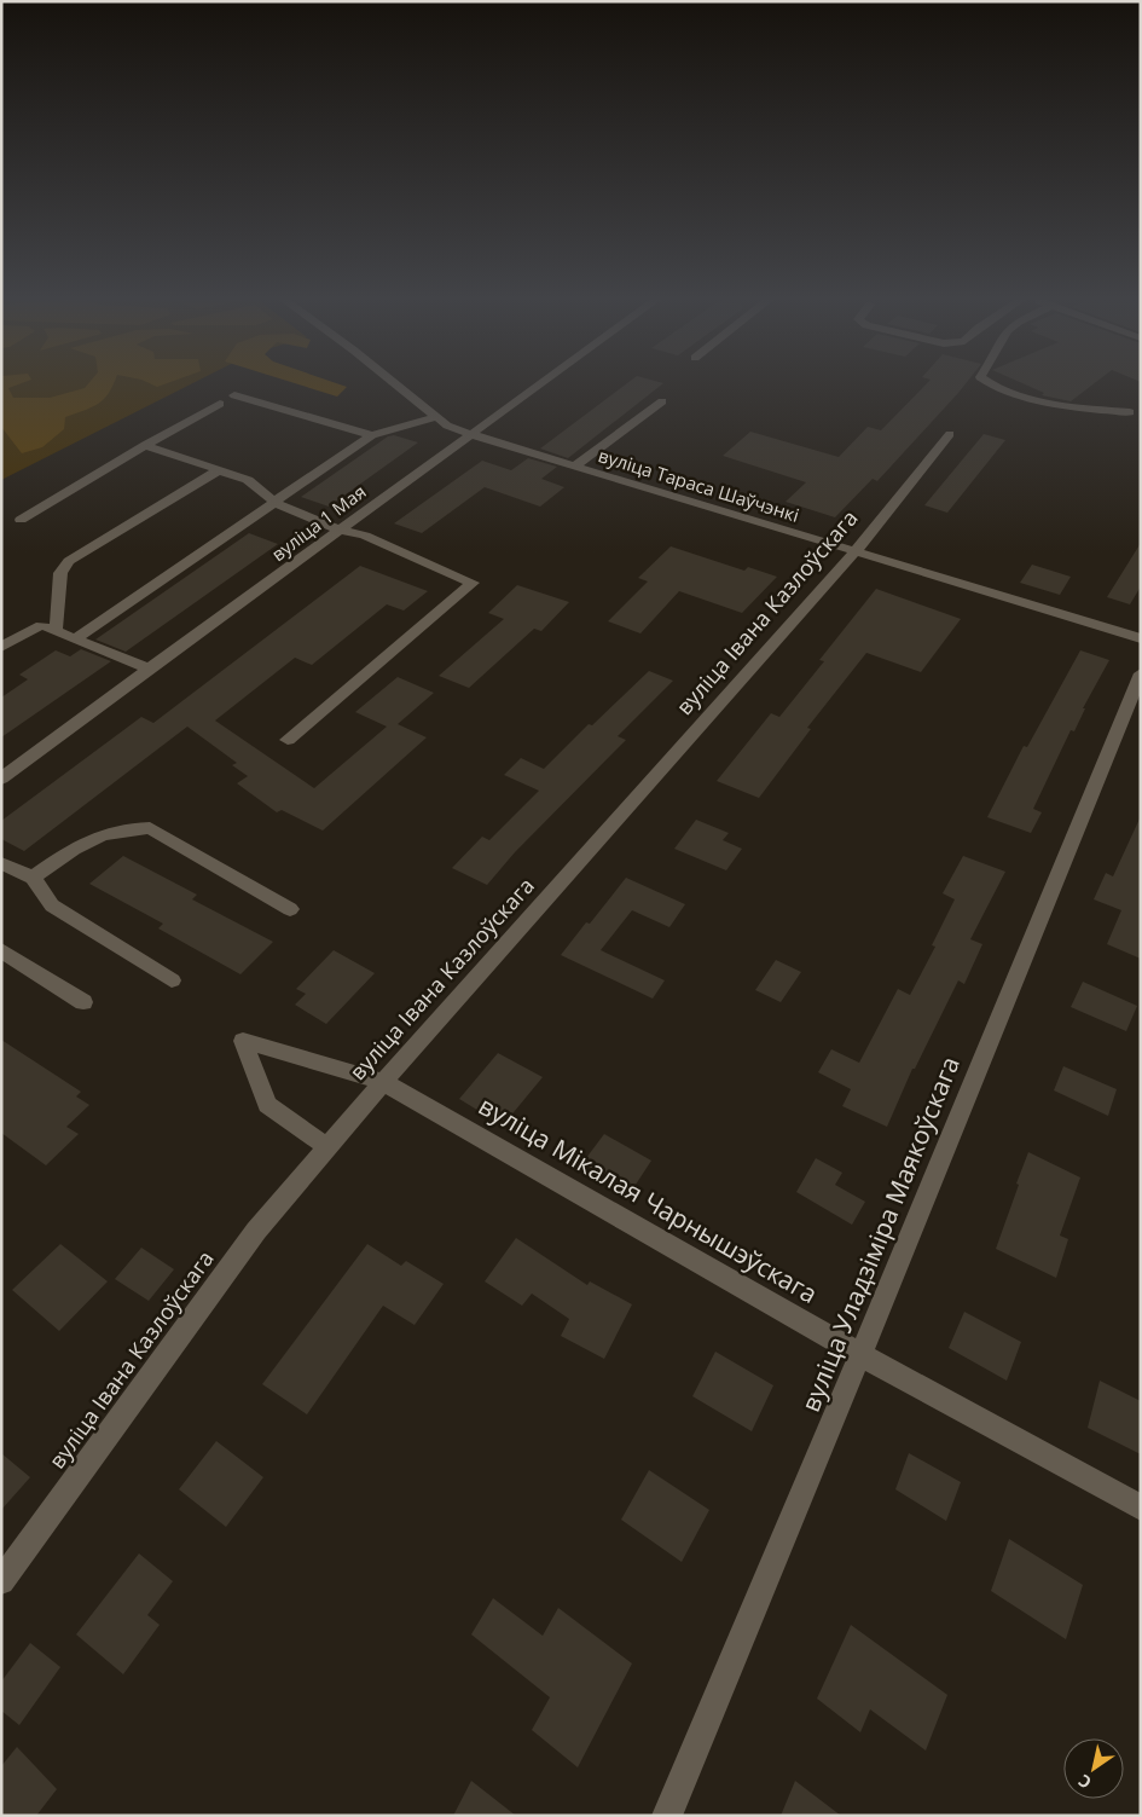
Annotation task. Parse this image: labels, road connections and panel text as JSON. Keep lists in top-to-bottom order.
{
  "streets": {
    "street": [
      "вуліца Тараса Шаўчэнкі",
      "вуліца 1 Мая",
      "вуліца Івана Казлоўскага",
      "вуліца Мікалая Чарнышэўскага",
      "вуліца Уладзіміра Маякоўскага"
    ]
  },
  "crossings": [
    ["вуліца Тараса Шаўчэнкі", "вуліца 1 Мая"],
    ["вуліца Тараса Шаўчэнкі", "вуліца Івана Казлоўскага"],
    ["вуліца Івана Казлоўскага", "вуліца Мікалая Чарнышэўскага"],
    ["вуліца Мікалая Чарнышэўскага", "вуліца Уладзіміра Маякоўскага"]
  ],
  "north": "bottom left"
}
